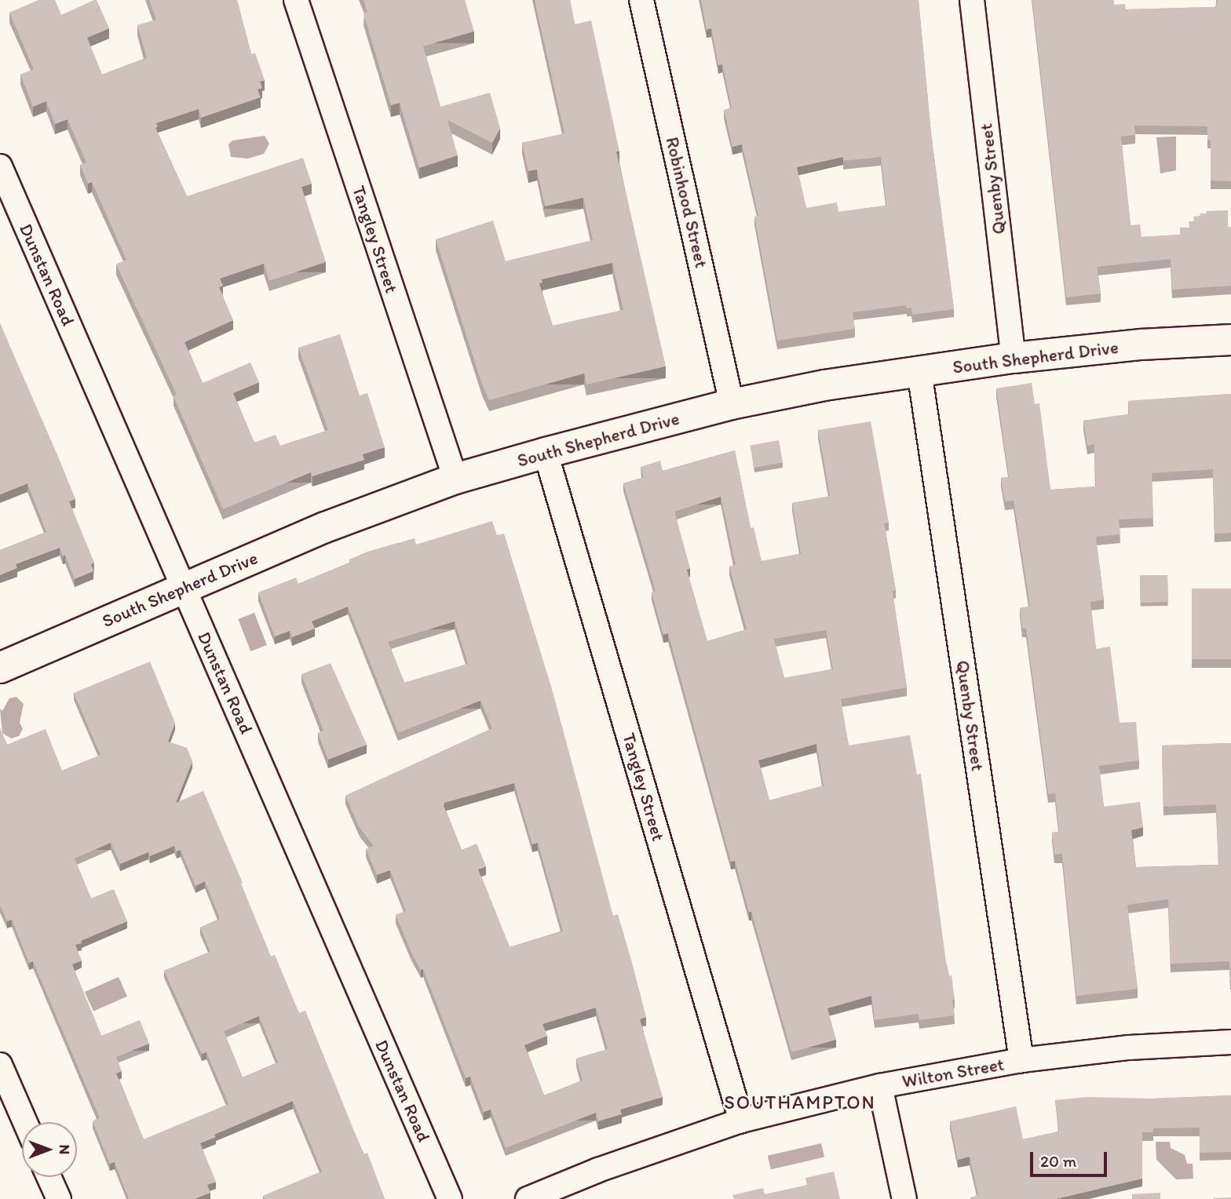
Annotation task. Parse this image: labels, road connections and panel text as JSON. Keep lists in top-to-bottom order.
{
  "streets": {
    "main road": ["South Shepherd Drive"],
    "street": [
      "Quenby Street",
      "Robinhood Street",
      "Tangley Street",
      "Dunstan Road",
      "Wilton Street"
    ]
  },
  "crossings": [
    ["Quenby Street", "South Shepherd Drive"],
    ["Quenby Street", "Wilton Street"],
    ["Robinhood Street", "South Shepherd Drive"],
    ["Tangley Street", "South Shepherd Drive"],
    ["Tangley Street", "Wilton Street"],
    ["Dunstan Road", "South Shepherd Drive"]
  ],
  "districts": ["SOUTHAMPTON"],
  "scale_bar": "20 m",
  "north": "right"
}
